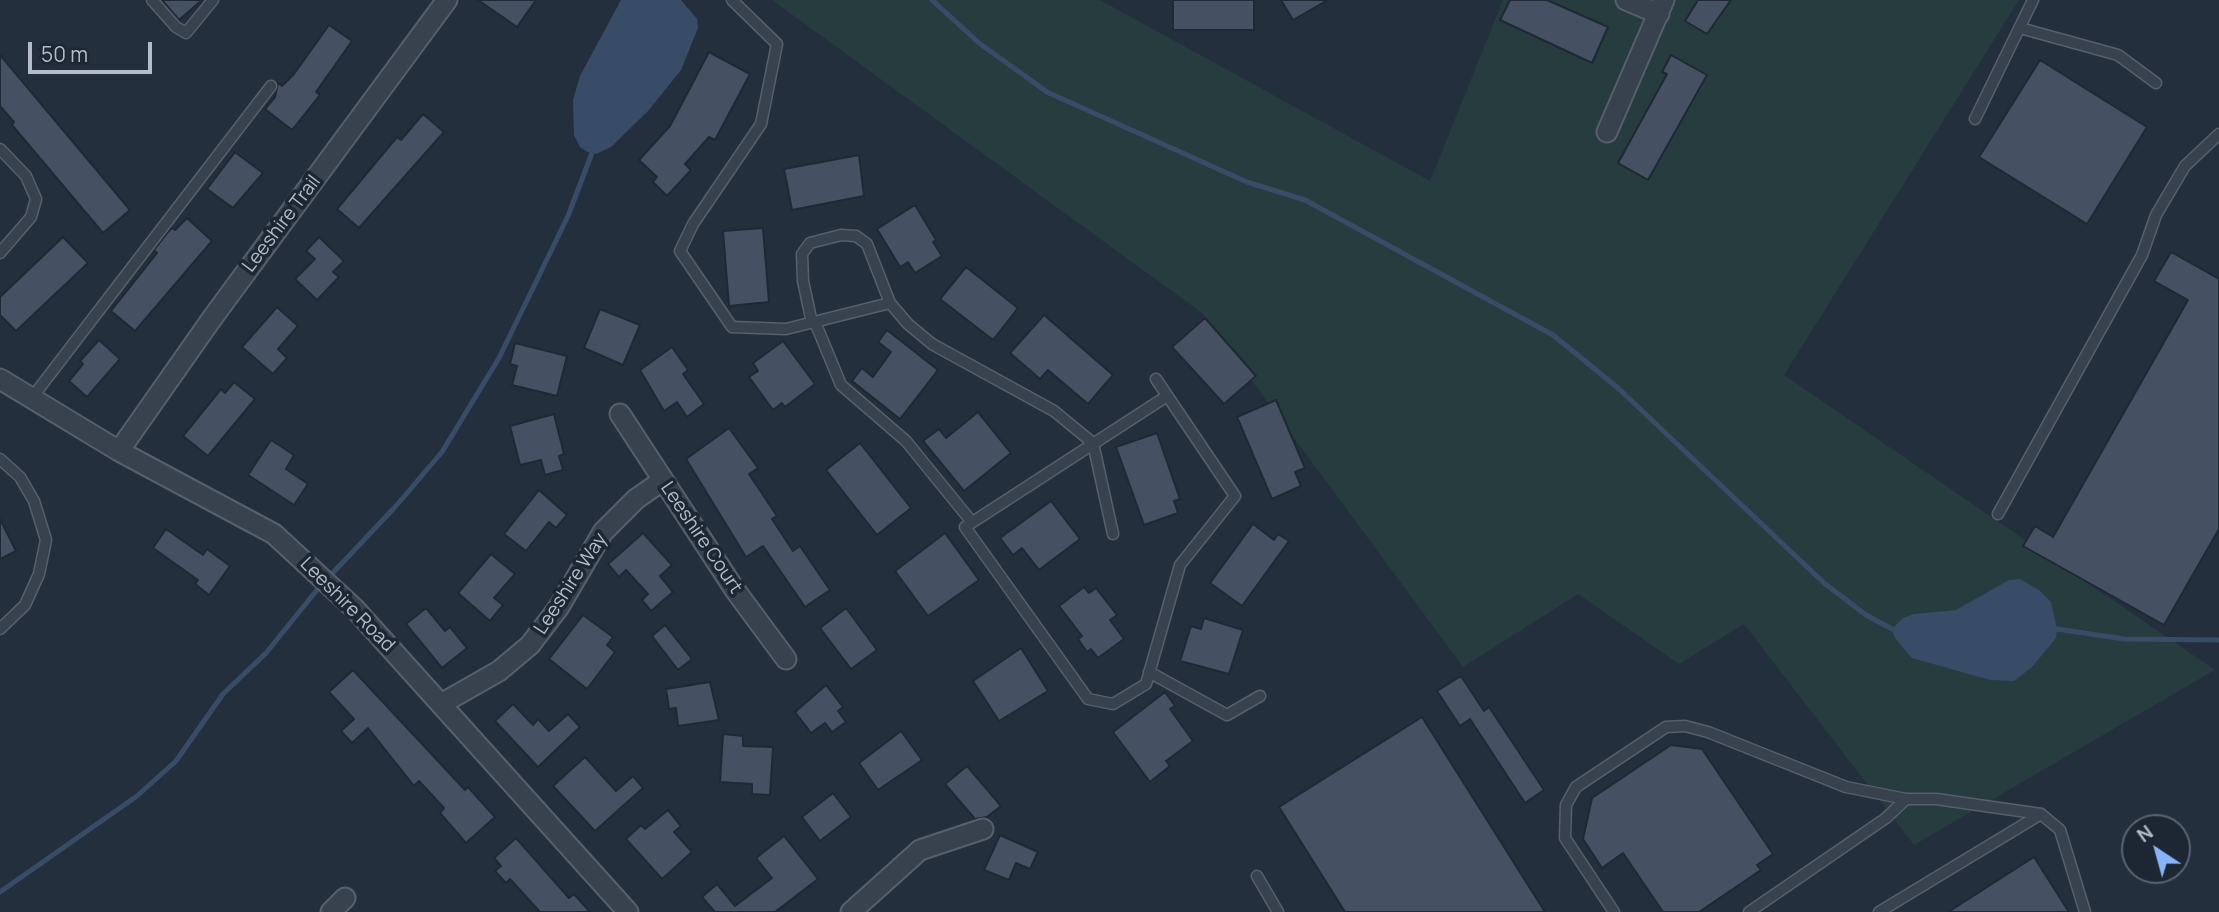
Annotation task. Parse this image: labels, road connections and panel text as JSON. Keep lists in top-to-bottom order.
{
  "streets": {
    "street": [
      "Leeshire Trail",
      "Leeshire Court",
      "Leeshire Way",
      "Leeshire Road"
    ]
  },
  "crossings": [
    ["Leeshire Trail", "Leeshire Road"],
    ["Leeshire Court", "Leeshire Way"],
    ["Leeshire Way", "Leeshire Road"]
  ],
  "scale_bar": "50 m",
  "north": "top left"
}
